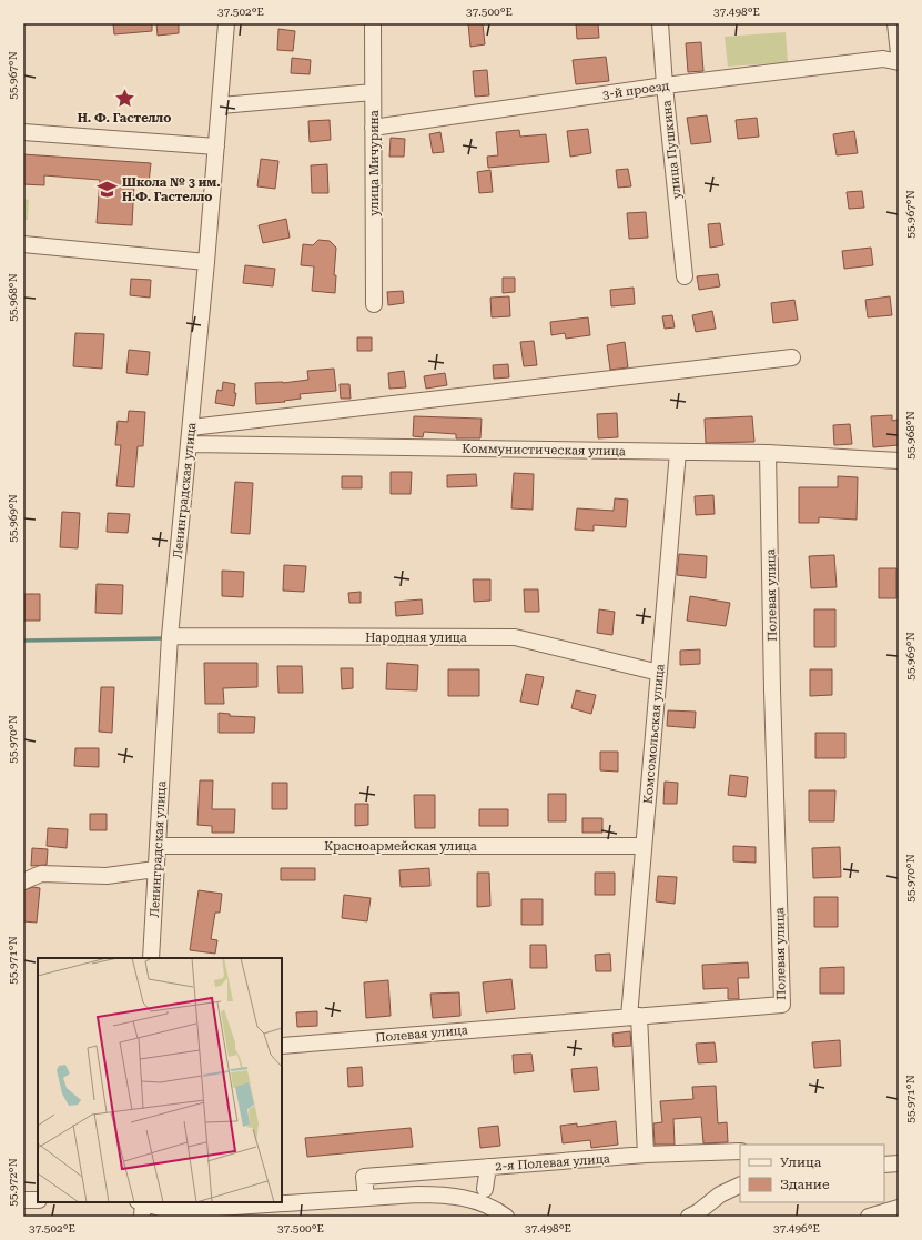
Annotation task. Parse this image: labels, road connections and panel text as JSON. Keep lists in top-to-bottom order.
{
  "streets": {
    "street": [
      "3-й проезд",
      "улица Пушкина",
      "улица Мичурина",
      "Коммунистическая улица",
      "Ленинградская улица",
      "Полевая улица",
      "Народная улица",
      "Комсомольская улица",
      "Красноармейская улица",
      "2-я Полевая улица"
    ]
  },
  "crossings": [
    ["3-й проезд", "улица Пушкина"],
    ["3-й проезд", "улица Мичурина"],
    ["Коммунистическая улица", "Ленинградская улица"],
    ["Коммунистическая улица", "Полевая улица"],
    ["Коммунистическая улица", "Комсомольская улица"],
    ["Ленинградская улица", "Народная улица"],
    ["Ленинградская улица", "Красноармейская улица"],
    ["Полевая улица", "Комсомольская улица"],
    ["Народная улица", "Комсомольская улица"],
    ["Комсомольская улица", "Красноармейская улица"],
    ["Комсомольская улица", "2-я Полевая улица"]
  ],
  "places": {
    "place": ["Н. Ф. Гастелло"],
    "school or university": ["Школа № 3 им. Н.Ф. Гастелло"]
  },
  "legend": ["Улица", "Здание"],
  "coordinates": [
    "37.502°E",
    "37.500°E",
    "37.498°E",
    "55.967°N",
    "55.968°N",
    "55.969°N",
    "55.970°N",
    "55.971°N",
    "55.972°N",
    "37.496°E"
  ]
}
